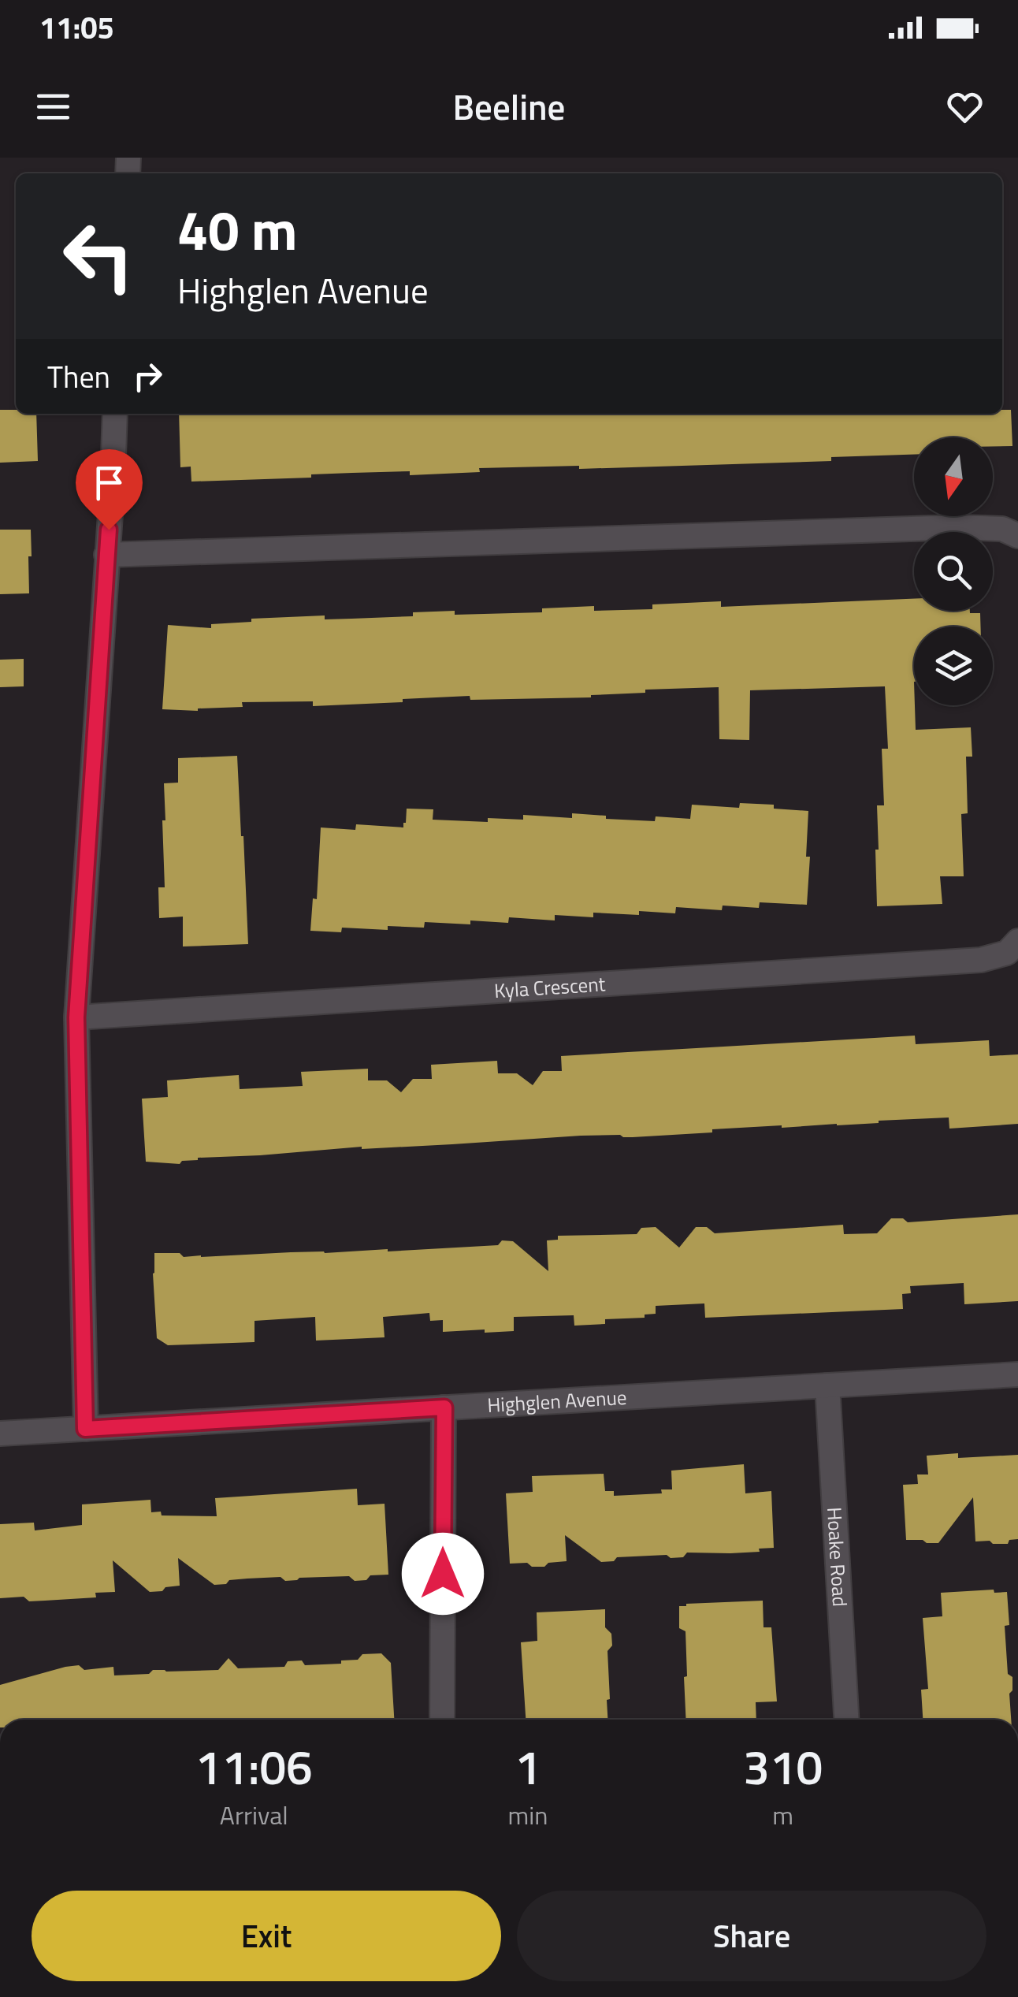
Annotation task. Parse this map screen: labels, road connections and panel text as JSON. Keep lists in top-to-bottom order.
{
  "streets": {
    "street": ["Kyla Crescent", "Highglen Avenue", "Hoake Road"]
  },
  "crossings": [
    ["Highglen Avenue", "Hoake Road"]
  ],
  "north": "bottom",
  "page": {
    "status": "11:05",
    "header": "Beeline",
    "turn": ["40 m", "Highglen Avenue"],
    "then": "Then",
    "eta": [
      "11:06",
      "Arrival",
      "1",
      "min",
      "310",
      "m"
    ],
    "buttons": ["Exit", "Share"]
  }
}
